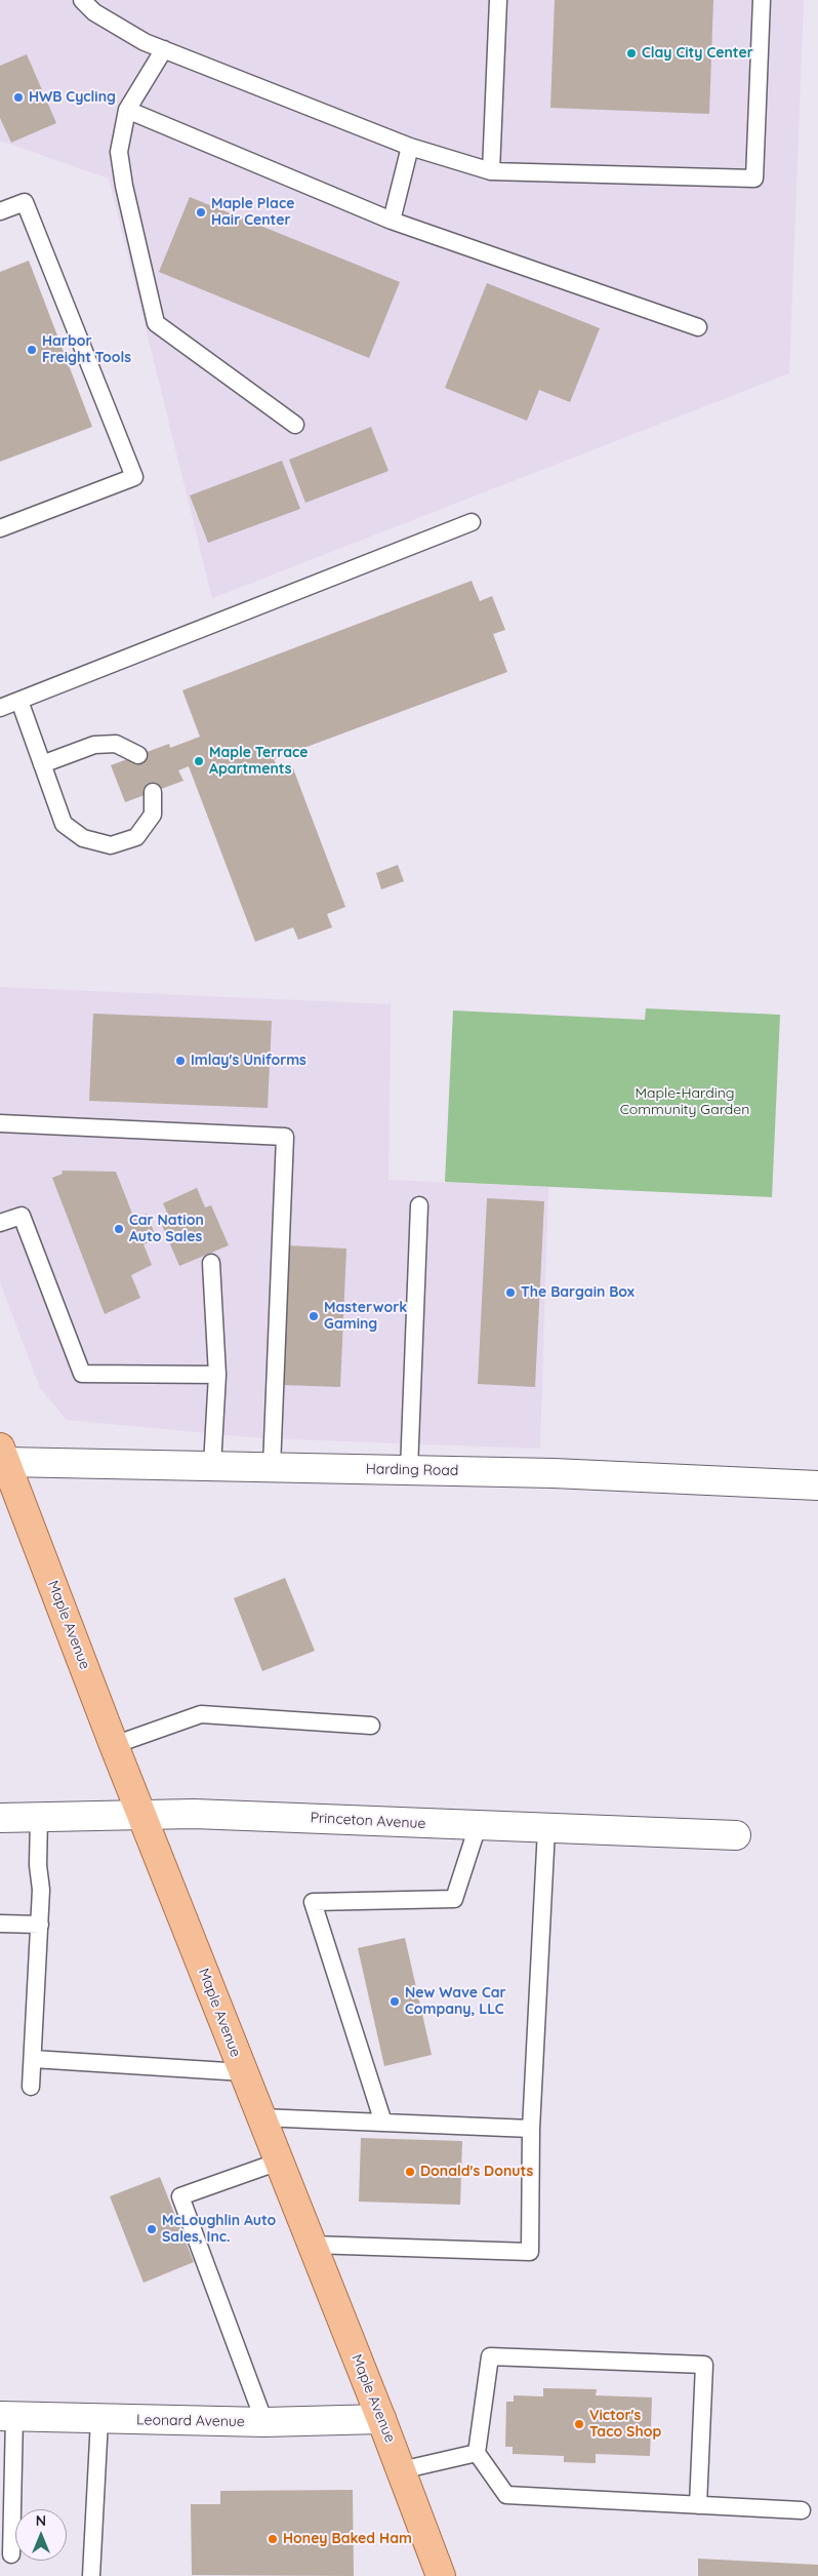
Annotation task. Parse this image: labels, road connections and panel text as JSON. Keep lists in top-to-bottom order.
{
  "streets": {
    "main road": ["Maple Avenue"],
    "street": ["Harding Road", "Princeton Avenue", "Leonard Avenue"]
  },
  "crossings": [
    ["Harding Road", "Maple Avenue"],
    ["Maple Avenue", "Princeton Avenue"],
    ["Maple Avenue", "Leonard Avenue"]
  ],
  "parks": ["Maple-Harding Community Garden"],
  "places": [
    "Clay City Center",
    "HWB Cycling",
    "Maple Place Hair Center",
    "Harbor Freight Tools",
    "Maple Terrace Apartments",
    "Imlay's Uniforms",
    "Car Nation Auto Sales",
    "The Bargain Box",
    "Masterwork Gaming",
    "New Wave Car Company, LLC",
    "Donald's Donuts",
    "McLoughlin Auto Sales, Inc.",
    "Victor's Taco Shop",
    "Honey Baked Ham"
  ],
  "north": "top"
}
